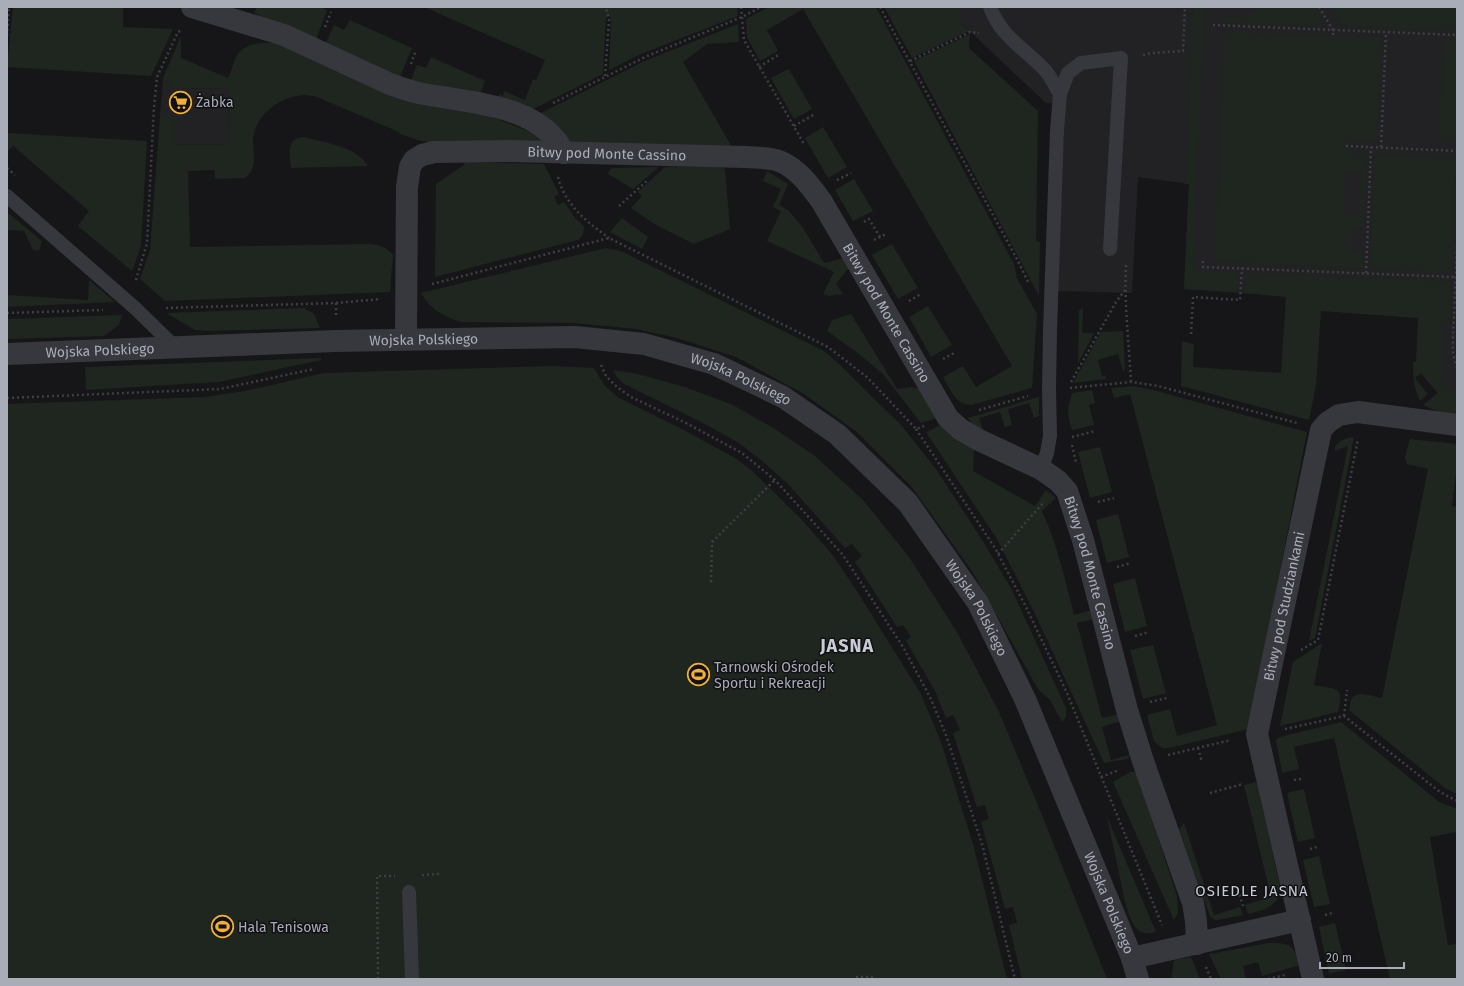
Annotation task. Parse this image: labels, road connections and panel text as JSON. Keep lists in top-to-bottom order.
{
  "streets": {
    "street": ["Bitwy pod Monte Cassino", "Wojska Polskiego", "Bitwy pod Studziankami"]
  },
  "crossings": [
    ["Bitwy pod Monte Cassino", "Wojska Polskiego"]
  ],
  "districts": ["JASNA", "OSIEDLE JASNA"],
  "places": {
    "supermarket": ["Żabka"],
    "sports": ["Tarnowski Ośrodek Sportu i Rekreacji", "Hala Tenisowa"]
  },
  "scale_bar": "20 m"
}
